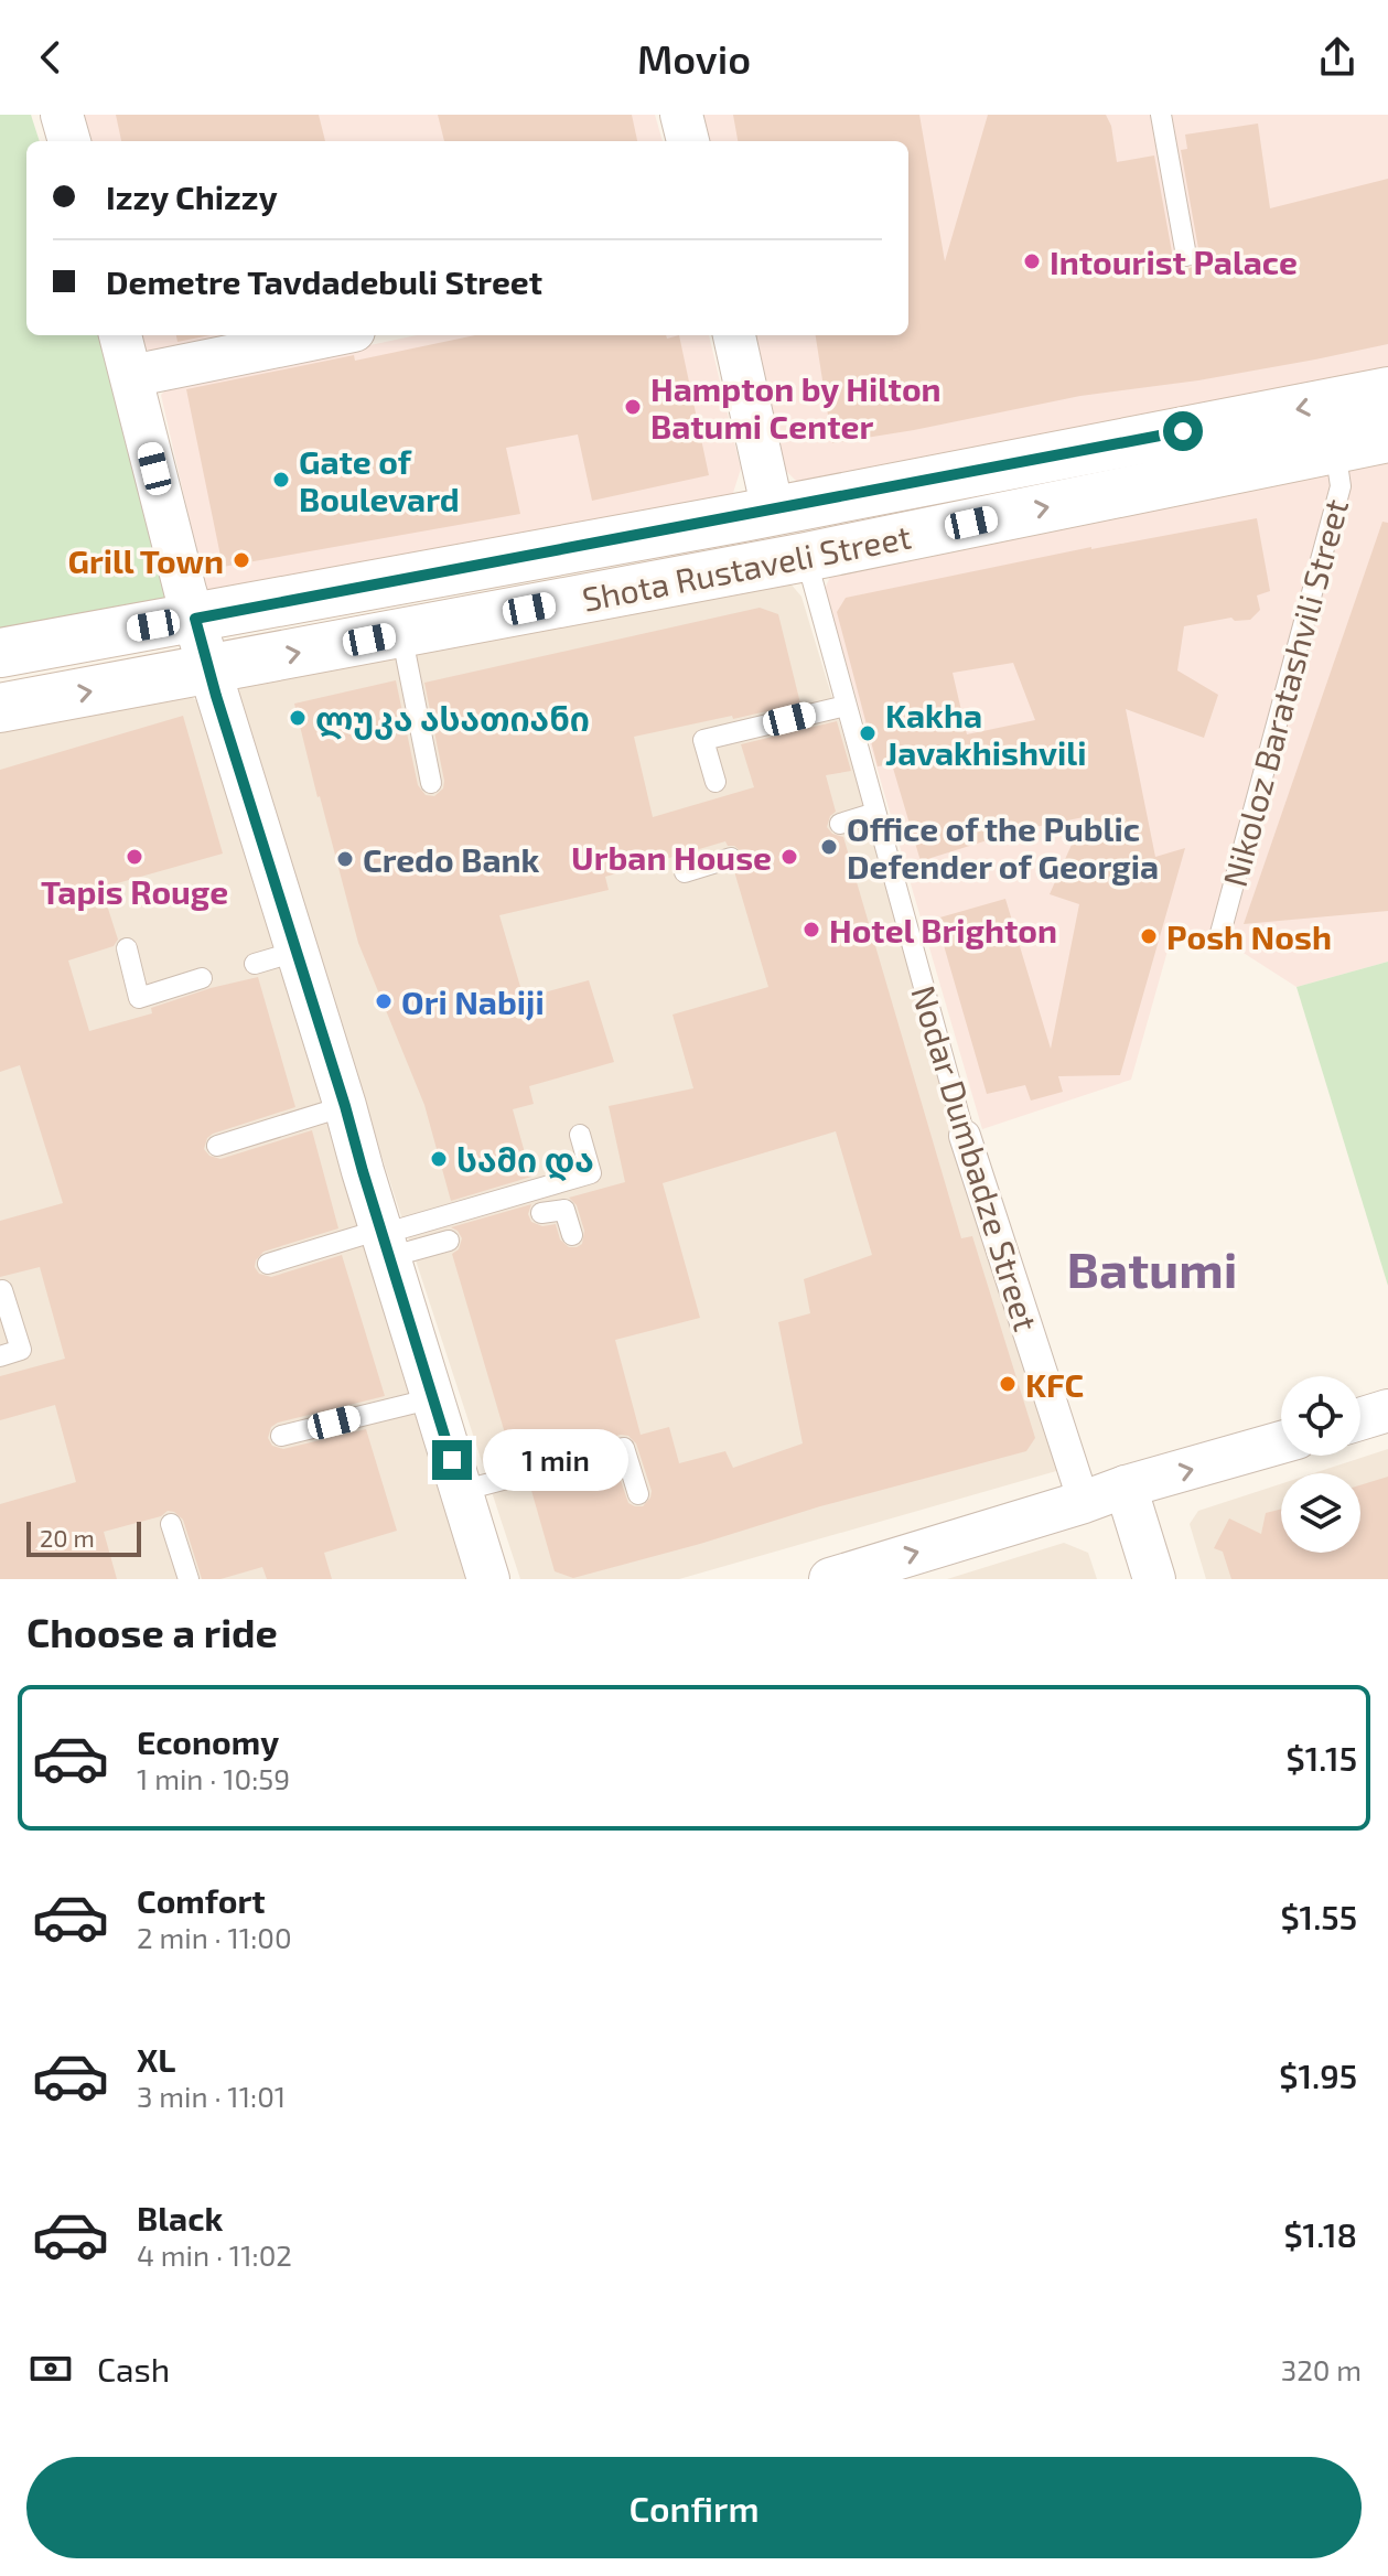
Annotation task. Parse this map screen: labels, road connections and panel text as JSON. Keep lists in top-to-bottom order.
{
  "streets": {
    "main road": ["Shota Rustaveli Street"],
    "street": ["Nodar Dumbadze Street"],
    "lane": ["Nikoloz Baratashvili Street"]
  },
  "crossings": [
    ["Shota Rustaveli Street", "Nikoloz Baratashvili Street"],
    ["Shota Rustaveli Street", "Nodar Dumbadze Street"]
  ],
  "districts": ["Batumi"],
  "places": [
    "Intourist Palace",
    "Hampton by Hilton Batumi Center",
    "Gate of Boulevard",
    "Grill Town",
    "ლუკა ასათიანი",
    "Kakha Javakhishvili",
    "Office of the Public Defender of Georgia",
    "Tapis Rouge",
    "Urban House",
    "Credo Bank",
    "Hotel Brighton",
    "Posh Nosh",
    "Ori Nabiji",
    "სამი და",
    "KFC"
  ],
  "scale_bar": "20 m",
  "page": {
    "header": "Movio",
    "banner": ["Izzy Chizzy", "Demetre Tavdadebuli Street"],
    "bubble": "1 min",
    "scale": "20 m",
    "heading": "Choose a ride",
    "list": [
      {
        "name": "Economy",
        "note": "1 min · 10:59",
        "value": "$1.15"
      },
      {
        "name": "Comfort",
        "note": "2 min · 11:00",
        "value": "$1.55"
      },
      {
        "name": "XL",
        "note": "3 min · 11:01",
        "value": "$1.95"
      },
      {
        "name": "Black",
        "note": "4 min · 11:02",
        "value": "$1.18"
      }
    ],
    "pay": ["Cash", "320 m"],
    "buttons": "Confirm"
  }
}
